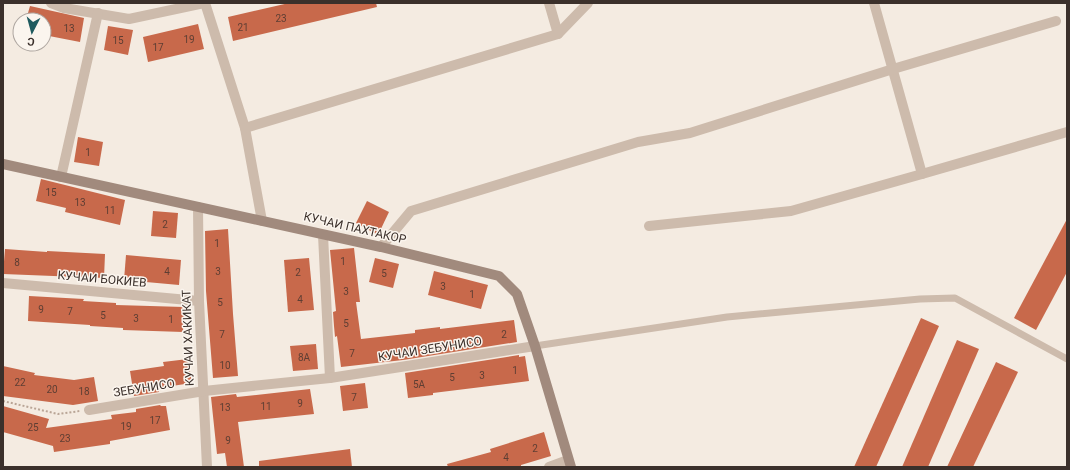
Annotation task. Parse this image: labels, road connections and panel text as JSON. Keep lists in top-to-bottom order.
{
  "streets": {
    "main road": ["КУЧАИ ПАХТАКОР"],
    "street": [
      "КУЧАИ БОКИЕВ",
      "КУЧАИ ХАКИКАТ",
      "КУЧАИ ЗЕБУНИСО",
      "ЗЕБУНИСО"
    ]
  },
  "crossings": [
    ["КУЧАИ ПАХТАКОР", "КУЧАИ ХАКИКАТ"],
    ["КУЧАИ ПАХТАКОР", "КУЧАИ ЗЕБУНИСО"],
    ["КУЧАИ БОКИЕВ", "КУЧАИ ХАКИКАТ"],
    ["КУЧАИ ХАКИКАТ", "КУЧАИ ЗЕБУНИСО"],
    ["КУЧАИ ХАКИКАТ", "ЗЕБУНИСО"],
    ["КУЧАИ ЗЕБУНИСО", "ЗЕБУНИСО"]
  ],
  "house_numbers": [
    "23",
    "21",
    "13",
    "19",
    "15",
    "17",
    "1",
    "15",
    "13",
    "11",
    "2",
    "1",
    "1",
    "8",
    "4",
    "3",
    "2",
    "5",
    "3",
    "3",
    "1",
    "4",
    "5",
    "9",
    "7",
    "5",
    "3",
    "1",
    "5",
    "7",
    "2",
    "7",
    "8А",
    "10",
    "1",
    "3",
    "5",
    "22",
    "5А",
    "20",
    "18",
    "7",
    "9",
    "11",
    "13",
    "17",
    "19",
    "25",
    "23",
    "9",
    "2",
    "4"
  ],
  "north": "bottom"
}
